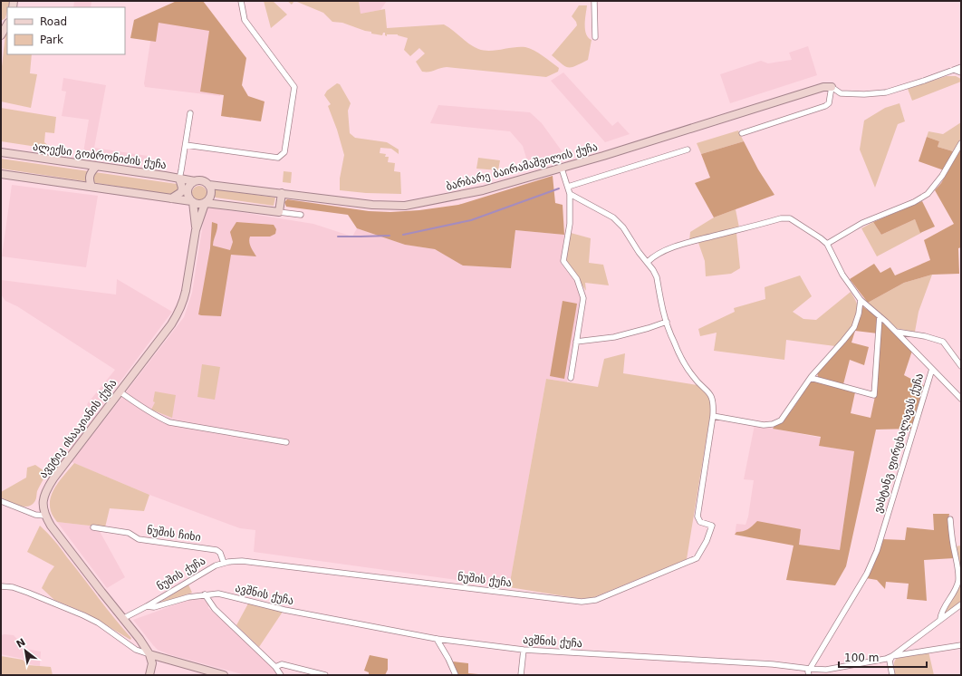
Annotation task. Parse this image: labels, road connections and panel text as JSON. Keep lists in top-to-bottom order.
{
  "streets": {
    "main road": ["ალექსი გობრონიძის ქუჩა", "ბარბარე ბაირამაშვილის ქუჩა", "ავეტიკ ისააკიანის ქუჩა"],
    "street": [
      "ვახტანგ ფირცხალავას ქუჩა",
      "ნუშის ჩიხი",
      "ნუშის ქუჩა",
      "ავშნის ქუჩა"
    ]
  },
  "crossings": [
    ["ალექსი გობრონიძის ქუჩა", "ბარბარე ბაირამაშვილის ქუჩა"],
    ["ალექსი გობრონიძის ქუჩა", "ავეტიკ ისააკიანის ქუჩა"],
    ["ბარბარე ბაირამაშვილის ქუჩა", "ავეტიკ ისააკიანის ქუჩა"],
    ["ავეტიკ ისააკიანის ქუჩა", "ნუშის ქუჩა"],
    ["ვახტანგ ფირცხალავას ქუჩა", "ავშნის ქუჩა"],
    ["ნუშის ჩიხი", "ნუშის ქუჩა"],
    ["ნუშის ქუჩა", "ავშნის ქუჩა"]
  ],
  "legend": ["Road", "Park"],
  "scale_bar": "100 m",
  "north": "top left"
}
